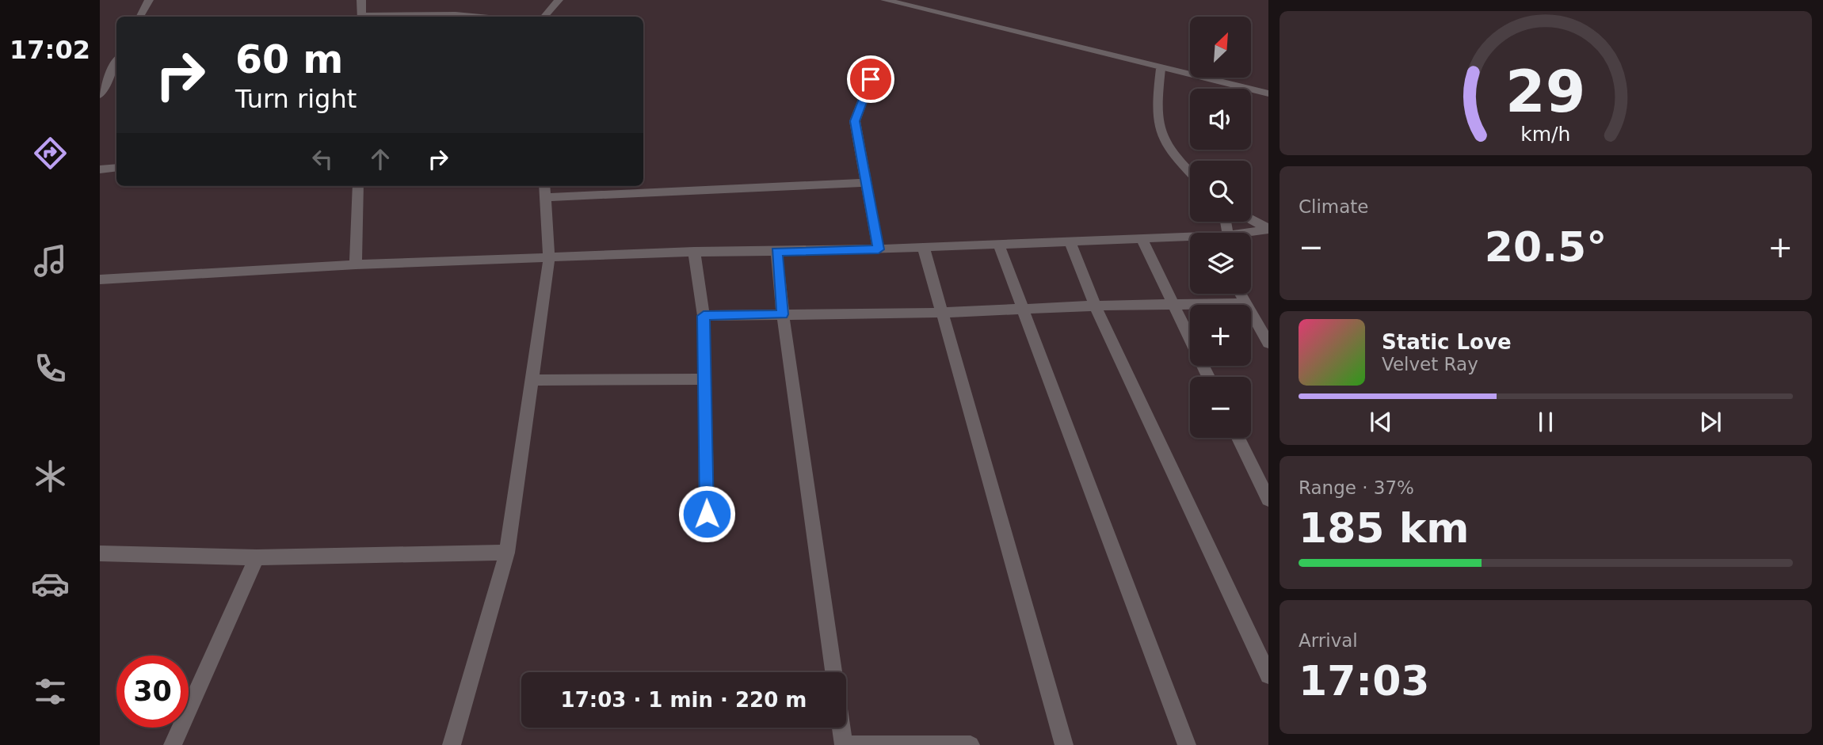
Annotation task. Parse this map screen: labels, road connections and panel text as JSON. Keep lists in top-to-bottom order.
{
  "north": "top right",
  "page": {
    "tabs": "17:02",
    "map_buttons": ["+", "−"],
    "turn": ["60 m", "Turn right"],
    "tile": [
      "Climate",
      ["Range · 37%", "185 km"],
      ["Arrival", "17:03"]
    ],
    "heat": ["−", "20.5°", "+"],
    "song": ["Static Love", "Velvet Ray"],
    "limit": "30",
    "trip": "17:03 · 1 min · 220 m",
    "gauge": ["29", "km/h"]
  }
}
